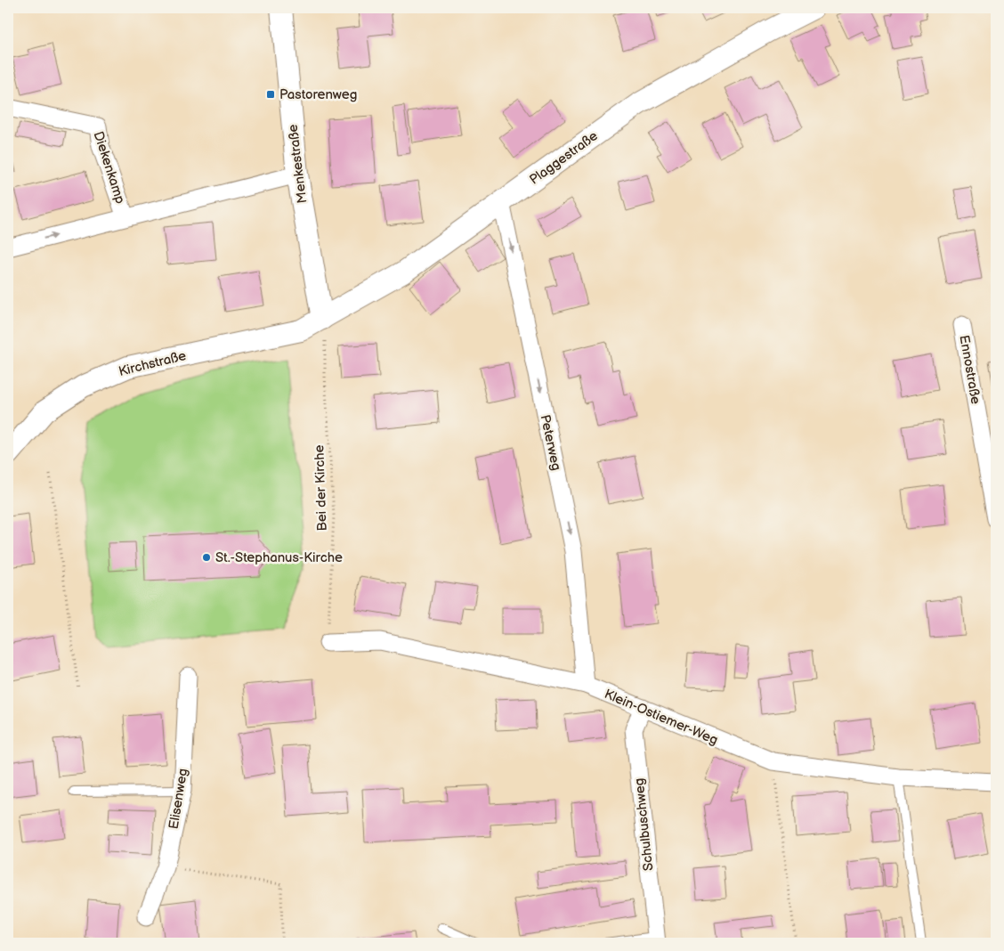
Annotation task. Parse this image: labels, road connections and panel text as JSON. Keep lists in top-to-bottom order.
{
  "streets": {
    "street": [
      "Plaggestraße",
      "Menkestraße",
      "Diekenkamp",
      "Kirchstraße",
      "Ennostraße",
      "Peterweg",
      "Klein-Ostiemer-Weg",
      "Elisenweg",
      "Schulbuschweg"
    ],
    "path": ["Bei der Kirche"]
  },
  "crossings": [
    ["Plaggestraße", "Menkestraße"],
    ["Plaggestraße", "Kirchstraße"],
    ["Plaggestraße", "Peterweg"],
    ["Plaggestraße", "Bei der Kirche"],
    ["Menkestraße", "Kirchstraße"],
    ["Menkestraße", "Bei der Kirche"],
    ["Kirchstraße", "Bei der Kirche"],
    ["Peterweg", "Klein-Ostiemer-Weg"],
    ["Bei der Kirche", "Klein-Ostiemer-Weg"],
    ["Klein-Ostiemer-Weg", "Schulbuschweg"]
  ],
  "one_way": ["Peterweg"],
  "places": {
    "transit": ["Pastorenweg"],
    "other": ["St.-Stephanus-Kirche"]
  }
}
